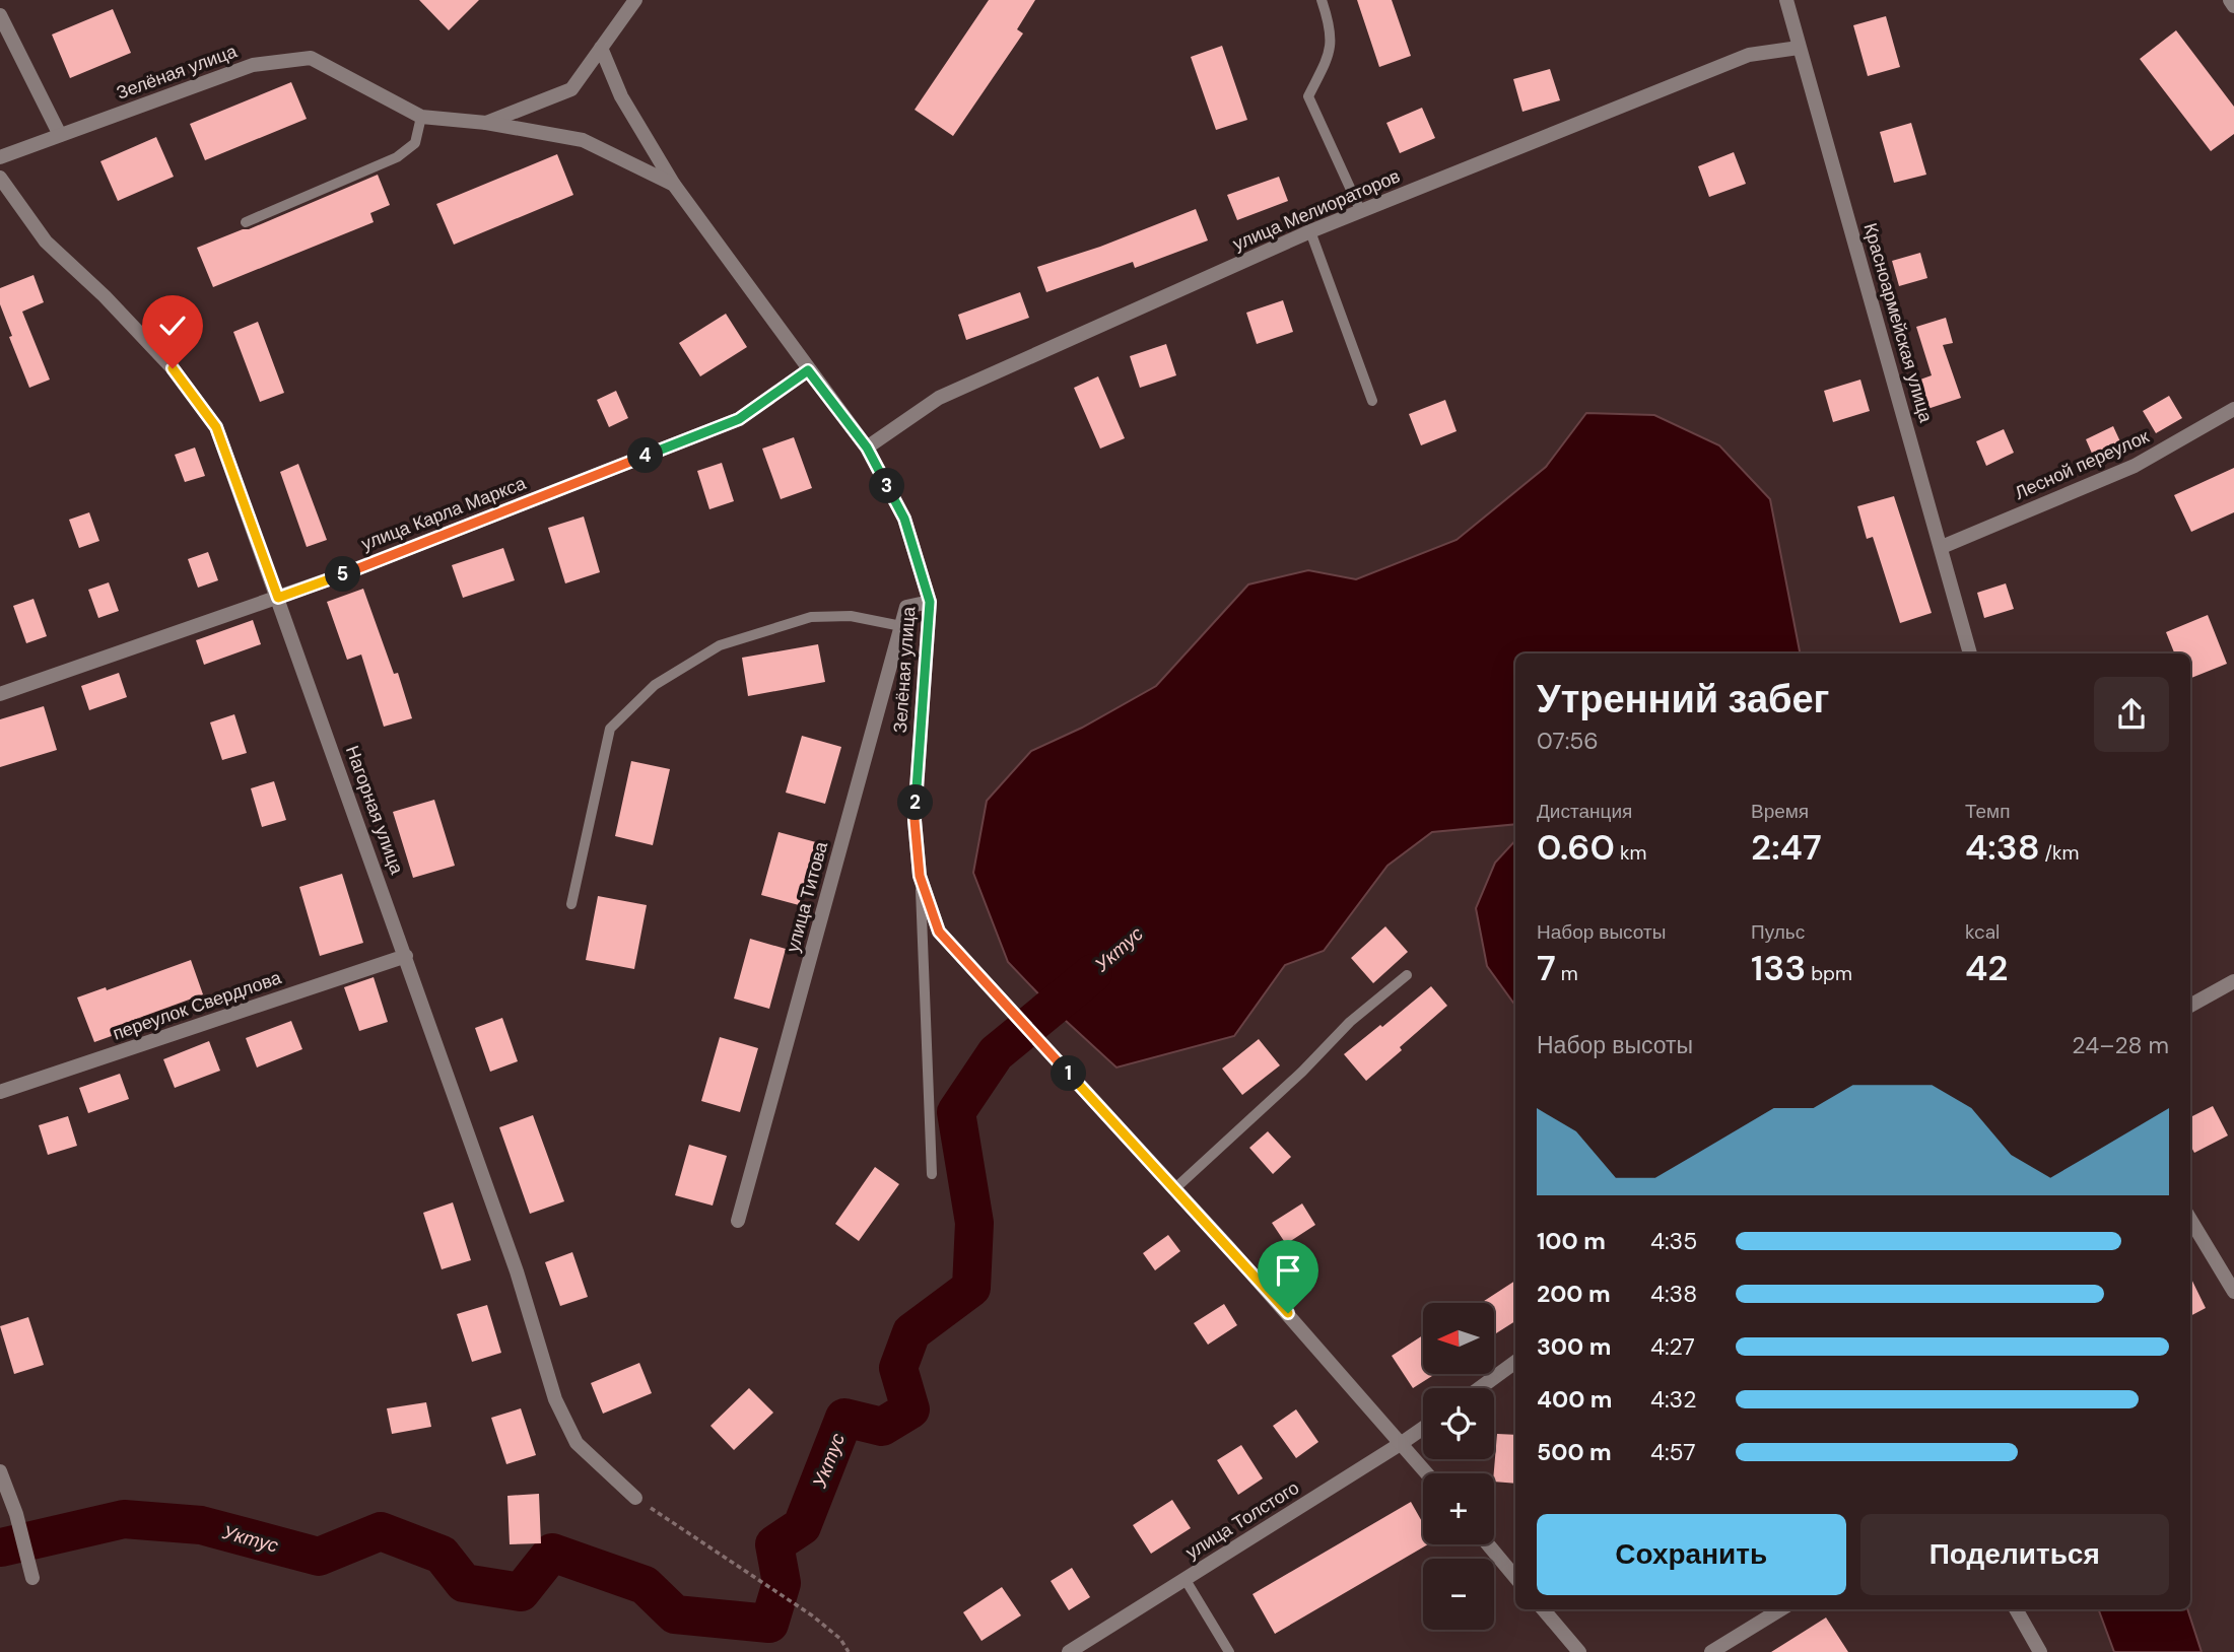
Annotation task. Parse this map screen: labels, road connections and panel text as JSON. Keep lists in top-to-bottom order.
{
  "streets": {
    "street": [
      "Зелёная улица",
      "улица Мелиораторов",
      "Красноармейская улица",
      "Лесной переулок",
      "улица Карла Маркса",
      "Нагорная улица",
      "улица Титова",
      "переулок Свердлова",
      "улица Толстого"
    ]
  },
  "crossings": [
    ["Зелёная улица", "улица Мелиораторов"],
    ["Зелёная улица", "улица Карла Маркса"],
    ["Зелёная улица", "улица Титова"],
    ["улица Мелиораторов", "Красноармейская улица"],
    ["Красноармейская улица", "Лесной переулок"],
    ["улица Карла Маркса", "Нагорная улица"],
    ["Нагорная улица", "переулок Свердлова"]
  ],
  "water": ["Уктус"],
  "north": "left",
  "page": {
    "pins": [
      "4",
      "3",
      "5",
      "2",
      "1"
    ],
    "heading": ["Утренний забег", "07:56"],
    "stats": [
      ["Дистанция", "0.60 km"],
      ["Время", "2:47"],
      ["Темп", "4:38 /km"],
      ["Набор высоты", "7 m"],
      ["Пульс", "133 bpm"],
      ["kcal", "42"]
    ],
    "chart": ["Набор высоты", "24–28 m"],
    "list": [
      {
        "name": "100 m",
        "note": "4:35"
      },
      {
        "name": "200 m",
        "note": "4:38"
      },
      {
        "name": "300 m",
        "note": "4:27"
      },
      {
        "name": "400 m",
        "note": "4:32"
      },
      {
        "name": "500 m",
        "note": "4:57"
      }
    ],
    "map_buttons": ["+", "−"],
    "buttons": ["Сохранить", "Поделиться"]
  }
}
